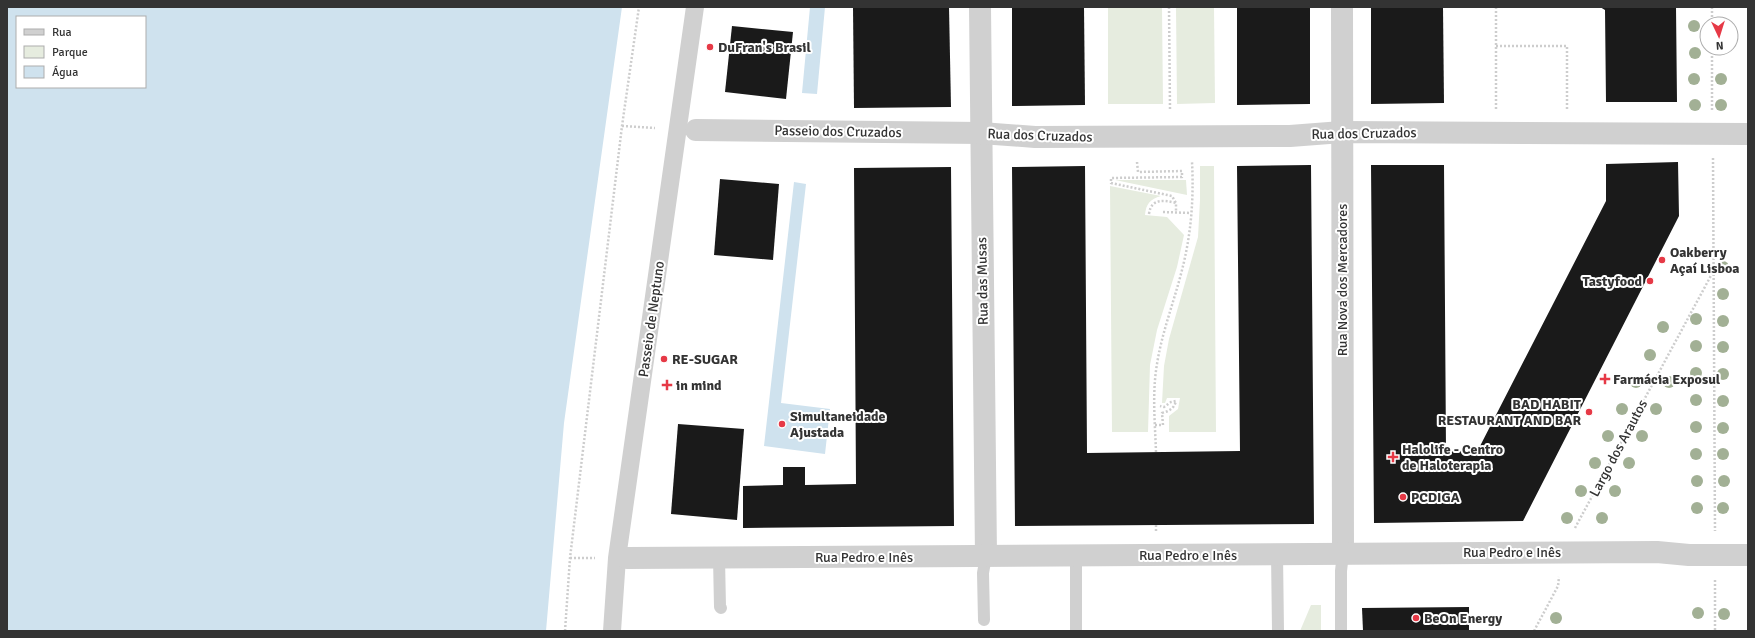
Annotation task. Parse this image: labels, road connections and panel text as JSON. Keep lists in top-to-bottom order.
{
  "streets": {
    "street": [
      "Passeio dos Cruzados",
      "Rua dos Cruzados",
      "Rua Nova dos Mercadores",
      "Rua das Musas",
      "Passeio de Neptuno",
      "Rua Pedro e Inês"
    ],
    "path": ["Largo dos Arautos"]
  },
  "crossings": [
    ["Passeio dos Cruzados", "Rua dos Cruzados"],
    ["Passeio dos Cruzados", "Rua das Musas"],
    ["Rua dos Cruzados", "Rua Nova dos Mercadores"],
    ["Rua dos Cruzados", "Rua das Musas"],
    ["Rua Nova dos Mercadores", "Rua Pedro e Inês"],
    ["Rua das Musas", "Rua Pedro e Inês"],
    ["Largo dos Arautos", "Rua Pedro e Inês"]
  ],
  "places": {
    "other": [
      "DuFran's Brasil",
      "Oakberry Açaí Lisboa",
      "Tastyfood",
      "RE-SUGAR",
      "BAD HABIT RESTAURANT AND BAR",
      "Simultaneidade Ajustada",
      "PCDIGA",
      "BeOn Energy"
    ],
    "health": ["Farmácia Exposul", "in mind", "Halolife - Centro de Haloterapia"]
  },
  "legend": ["Rua", "Parque", "Água"],
  "north": "bottom"
}
